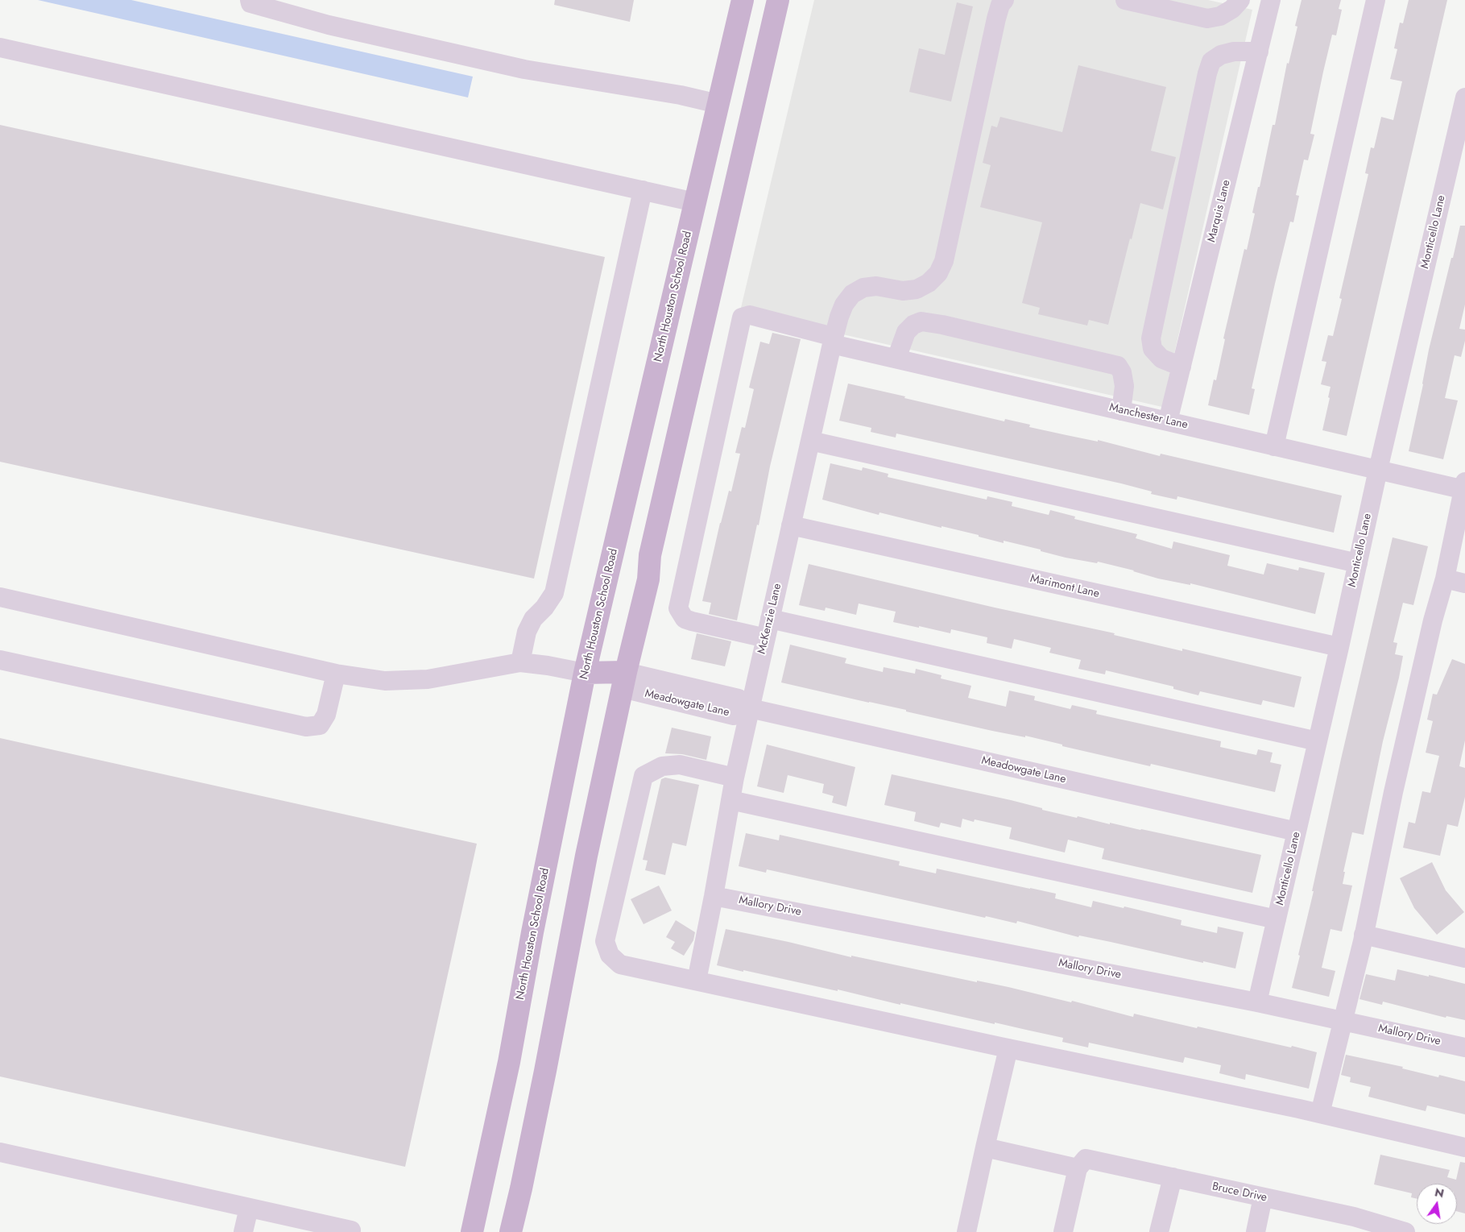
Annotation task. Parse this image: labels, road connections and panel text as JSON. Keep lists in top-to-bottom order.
{
  "streets": {
    "main road": ["North Houston School Road"],
    "street": [
      "Marquis Lane",
      "Monticello Lane",
      "Manchester Lane",
      "Marimont Lane",
      "McKenzie Lane",
      "Meadowgate Lane",
      "Mallory Drive",
      "Bruce Drive"
    ]
  },
  "crossings": [
    ["Marquis Lane", "Manchester Lane"],
    ["Monticello Lane", "Manchester Lane"],
    ["Monticello Lane", "Marimont Lane"],
    ["Monticello Lane", "Meadowgate Lane"],
    ["Monticello Lane", "Mallory Drive"],
    ["Manchester Lane", "McKenzie Lane"],
    ["Marimont Lane", "McKenzie Lane"],
    ["McKenzie Lane", "Meadowgate Lane"],
    ["McKenzie Lane", "Mallory Drive"]
  ],
  "north": "top"
}
